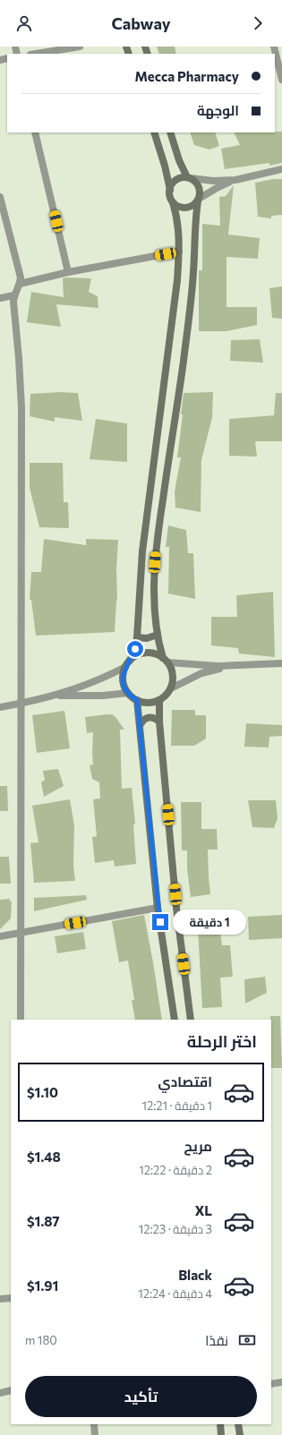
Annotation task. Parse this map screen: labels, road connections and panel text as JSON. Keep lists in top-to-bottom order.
{
  "page": {
    "header": "Cabway",
    "banner": ["Mecca Pharmacy", "الوجهة"],
    "bubble": "1 دقيقة",
    "heading": "اختر الرحلة",
    "list": [
      {
        "name": "اقتصادي",
        "note": "1 دقيقة · 12:21",
        "value": "$1.10"
      },
      {
        "name": "مريح",
        "note": "2 دقيقة · 12:22",
        "value": "$1.48"
      },
      {
        "name": "XL",
        "note": "3 دقيقة · 12:23",
        "value": "$1.87"
      },
      {
        "name": "Black",
        "note": "4 دقيقة · 12:24",
        "value": "$1.91"
      }
    ],
    "pay": ["نقدًا", "180 m"],
    "buttons": "تأكيد"
  }
}
